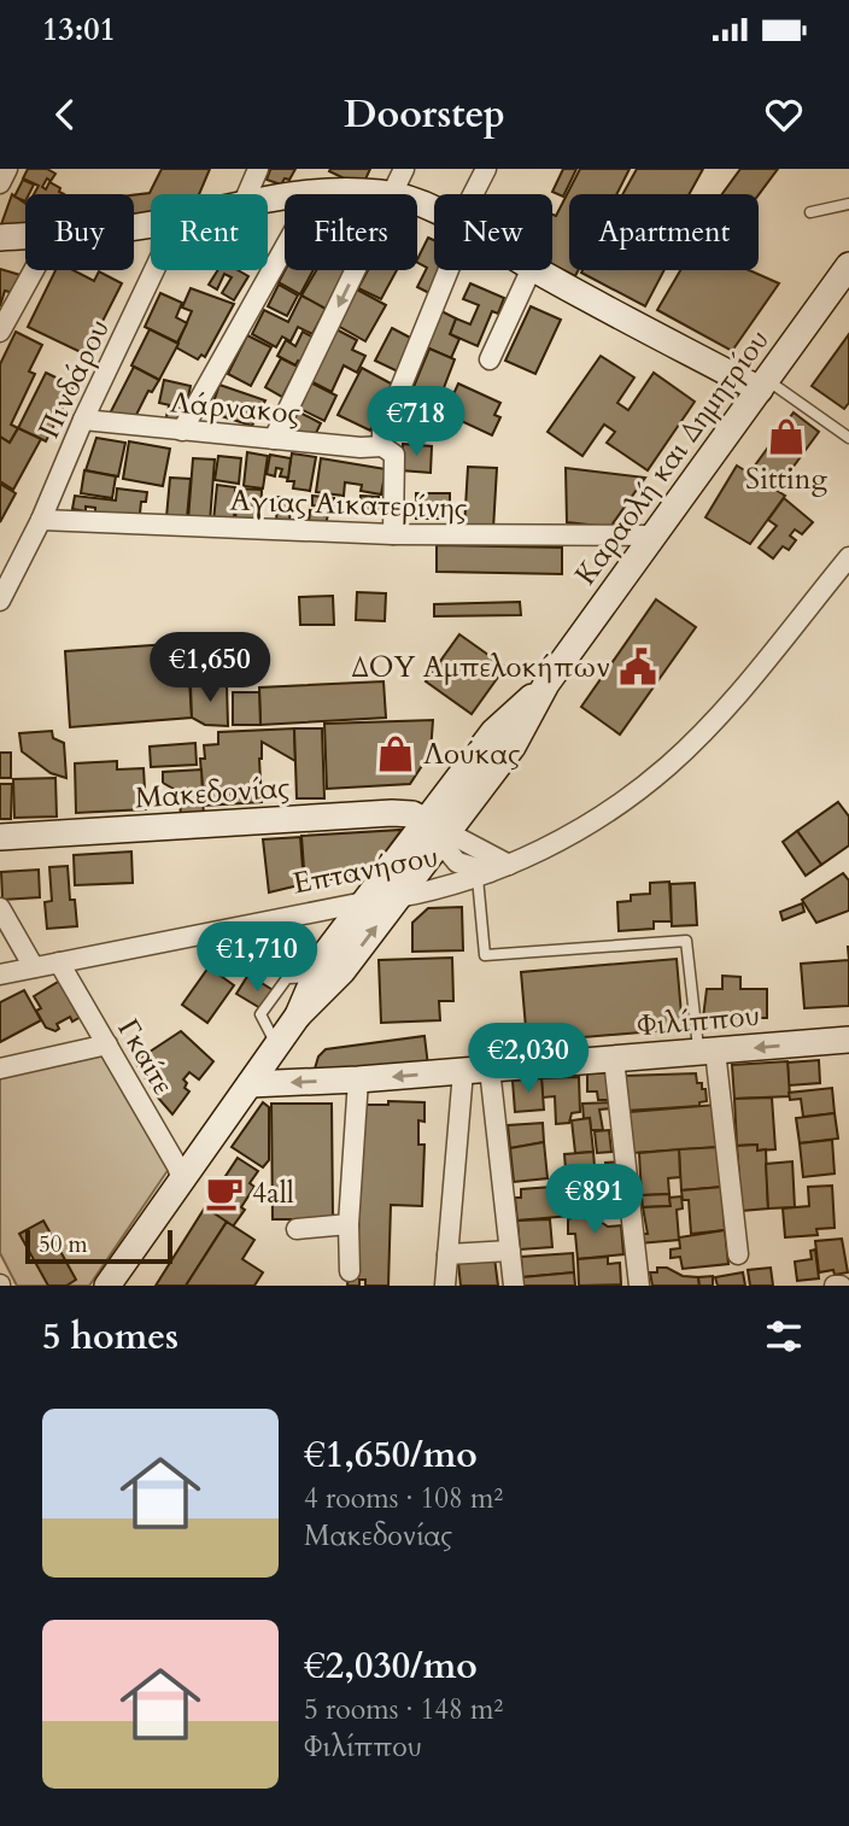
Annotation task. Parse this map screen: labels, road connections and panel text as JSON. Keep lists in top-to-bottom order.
{
  "streets": {
    "street": [
      "Πινδάρου",
      "Λάρνακος",
      "Καραολή και Δημητρίου",
      "Αγιας Αικατερίνης",
      "Μακεδονίας",
      "Επτανήσου",
      "Φιλίππου",
      "Γκαίτε"
    ]
  },
  "crossings": [
    ["Πινδάρου", "Λάρνακος"],
    ["Πινδάρου", "Αγιας Αικατερίνης"],
    ["Καραολή και Δημητρίου", "Αγιας Αικατερίνης"],
    ["Καραολή και Δημητρίου", "Μακεδονίας"],
    ["Καραολή και Δημητρίου", "Επτανήσου"],
    ["Καραολή και Δημητρίου", "Φιλίππου"],
    ["Καραολή και Δημητρίου", "Γκαίτε"],
    ["Μακεδονίας", "Επτανήσου"],
    ["Επτανήσου", "Γκαίτε"]
  ],
  "one_way": ["Φιλίππου"],
  "places": {
    "shop": ["Sitting", "Λούκας"],
    "public building": ["ΔΟΥ Αμπελοκήπων"],
    "cafe": ["4all"]
  },
  "scale_bar": "50 m",
  "page": {
    "status": "13:01",
    "header": "Doorstep",
    "chip": [
      "Buy",
      "Rent",
      "Filters",
      "New",
      "Apartment"
    ],
    "price": [
      "€718",
      "€1,650",
      "€1,710",
      "€2,030",
      "€891"
    ],
    "scale": "50 m",
    "heading": "5 homes",
    "list": [
      {
        "name": "€1,650/mo",
        "note": "4 rooms · 108 m² · Μακεδονίας"
      },
      {
        "name": "€2,030/mo",
        "note": "5 rooms · 148 m² · Φιλίππου"
      }
    ]
  }
}
